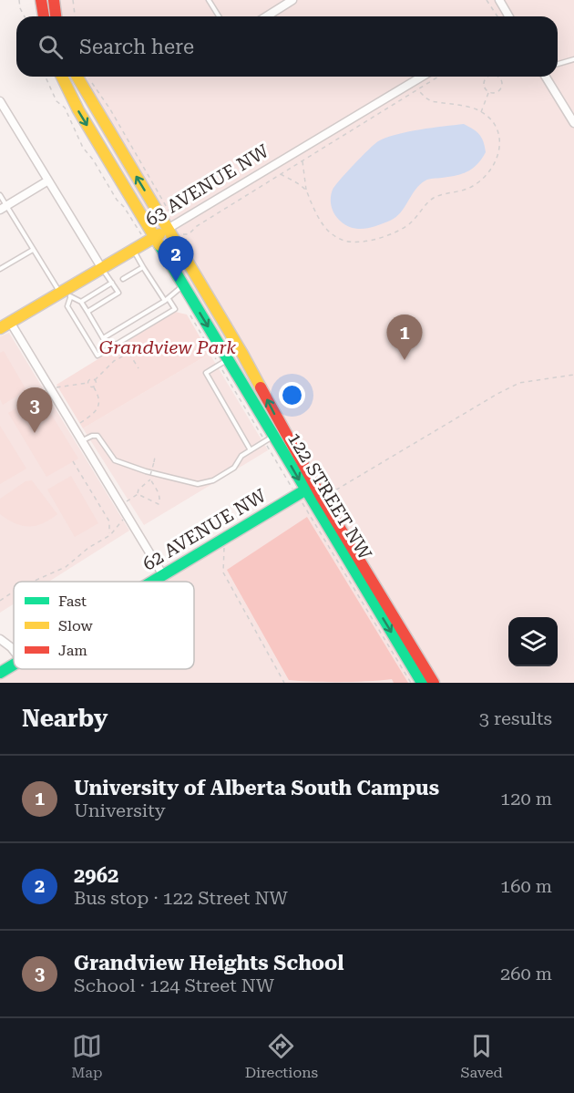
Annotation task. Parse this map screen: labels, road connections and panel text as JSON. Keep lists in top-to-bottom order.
{
  "streets": {
    "main road": ["63 AVENUE NW", "122 STREET NW", "62 AVENUE NW"]
  },
  "crossings": [
    ["63 AVENUE NW", "122 STREET NW"],
    ["122 STREET NW", "62 AVENUE NW"]
  ],
  "parks": ["Grandview Park"],
  "legend": ["Fast", "Slow", "Jam"],
  "page": {
    "search": "Search here",
    "pins": ["2", "1", "3"],
    "heading": ["Nearby", "3 results"],
    "list": [
      {
        "mark": "1",
        "name": "University of Alberta South Campus",
        "note": "University",
        "value": "120 m"
      },
      {
        "mark": "2",
        "name": "2962",
        "note": "Bus stop · 122 Street NW",
        "value": "160 m"
      },
      {
        "mark": "3",
        "name": "Grandview Heights School",
        "note": "School · 124 Street NW",
        "value": "260 m"
      }
    ],
    "nav": ["Map", "Directions", "Saved"]
  }
}
